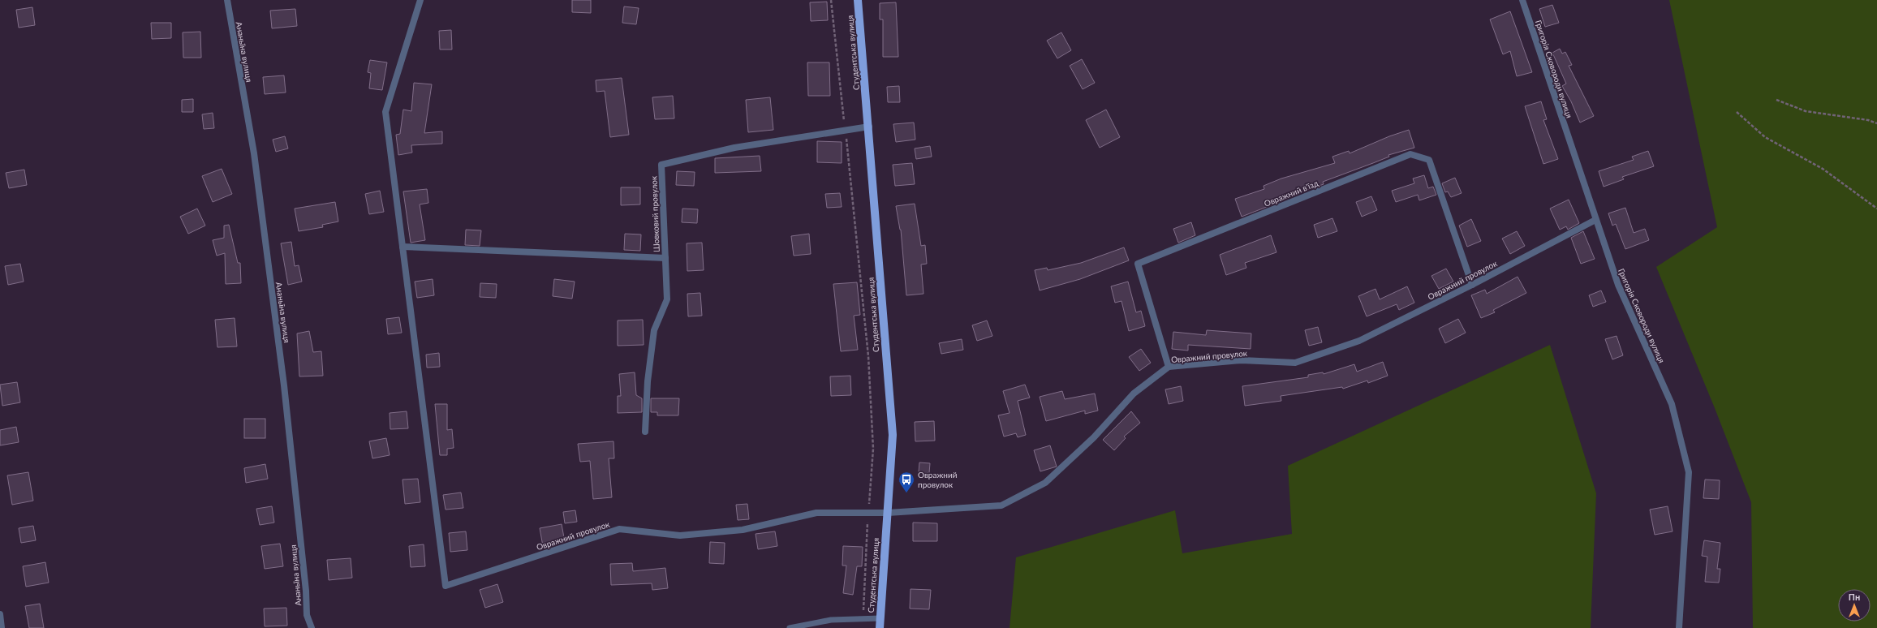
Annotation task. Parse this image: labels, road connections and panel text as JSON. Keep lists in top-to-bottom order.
{
  "streets": {
    "main road": ["Студентська вулиця"],
    "street": [
      "Ананьїна вулиця",
      "Григорія Сковороди вулиця",
      "Овражний в'їзд",
      "Шовковий провулок",
      "Овражний провулок"
    ]
  },
  "crossings": [
    ["Студентська вулиця", "Шовковий провулок"],
    ["Студентська вулиця", "Овражний провулок"],
    ["Григорія Сковороди вулиця", "Овражний провулок"],
    ["Овражний в'їзд", "Овражний провулок"]
  ],
  "places": {
    "bus stop": ["Овражний провулок"]
  },
  "north": "top"
}
